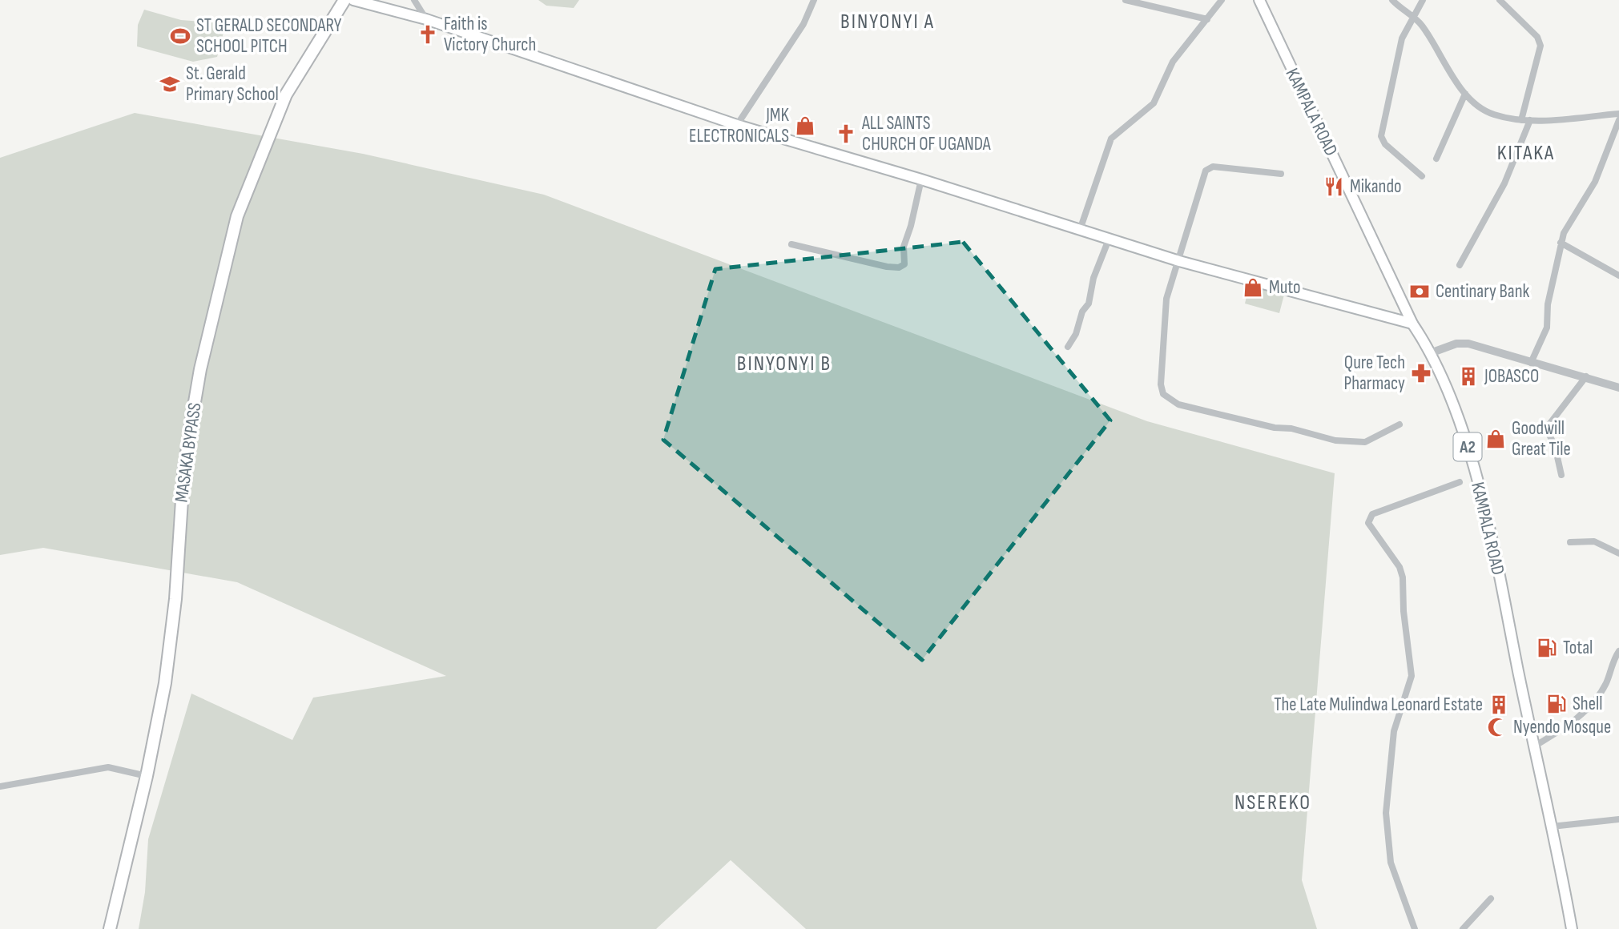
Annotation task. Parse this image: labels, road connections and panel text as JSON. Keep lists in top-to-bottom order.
{
  "streets": {
    "highway": ["MASAKA BYPASS"],
    "main road": ["KAMPALA ROAD", "A2"]
  },
  "districts": [
    "BINYONYI A",
    "KITAKA",
    "BINYONYI B",
    "NSEREKO"
  ],
  "places": {
    "church": ["Faith is Victory Church", "ALL SAINTS CHURCH OF UGANDA"],
    "sports": ["ST GERALD SECONDARY SCHOOL PITCH"],
    "school or university": ["St. Gerald Primary School"],
    "shop": ["JMK ELECTRONICALS", "Muto", "Goodwill Great Tile"],
    "restaurant": ["Mikando"],
    "bank": ["Centinary Bank"],
    "pharmacy": ["Qure Tech Pharmacy"],
    "building": ["JOBASCO", "The Late Mulindwa Leonard Estate"],
    "fuel station": ["Total", "Shell"],
    "mosque": ["Nyendo Mosque"]
  }
}
